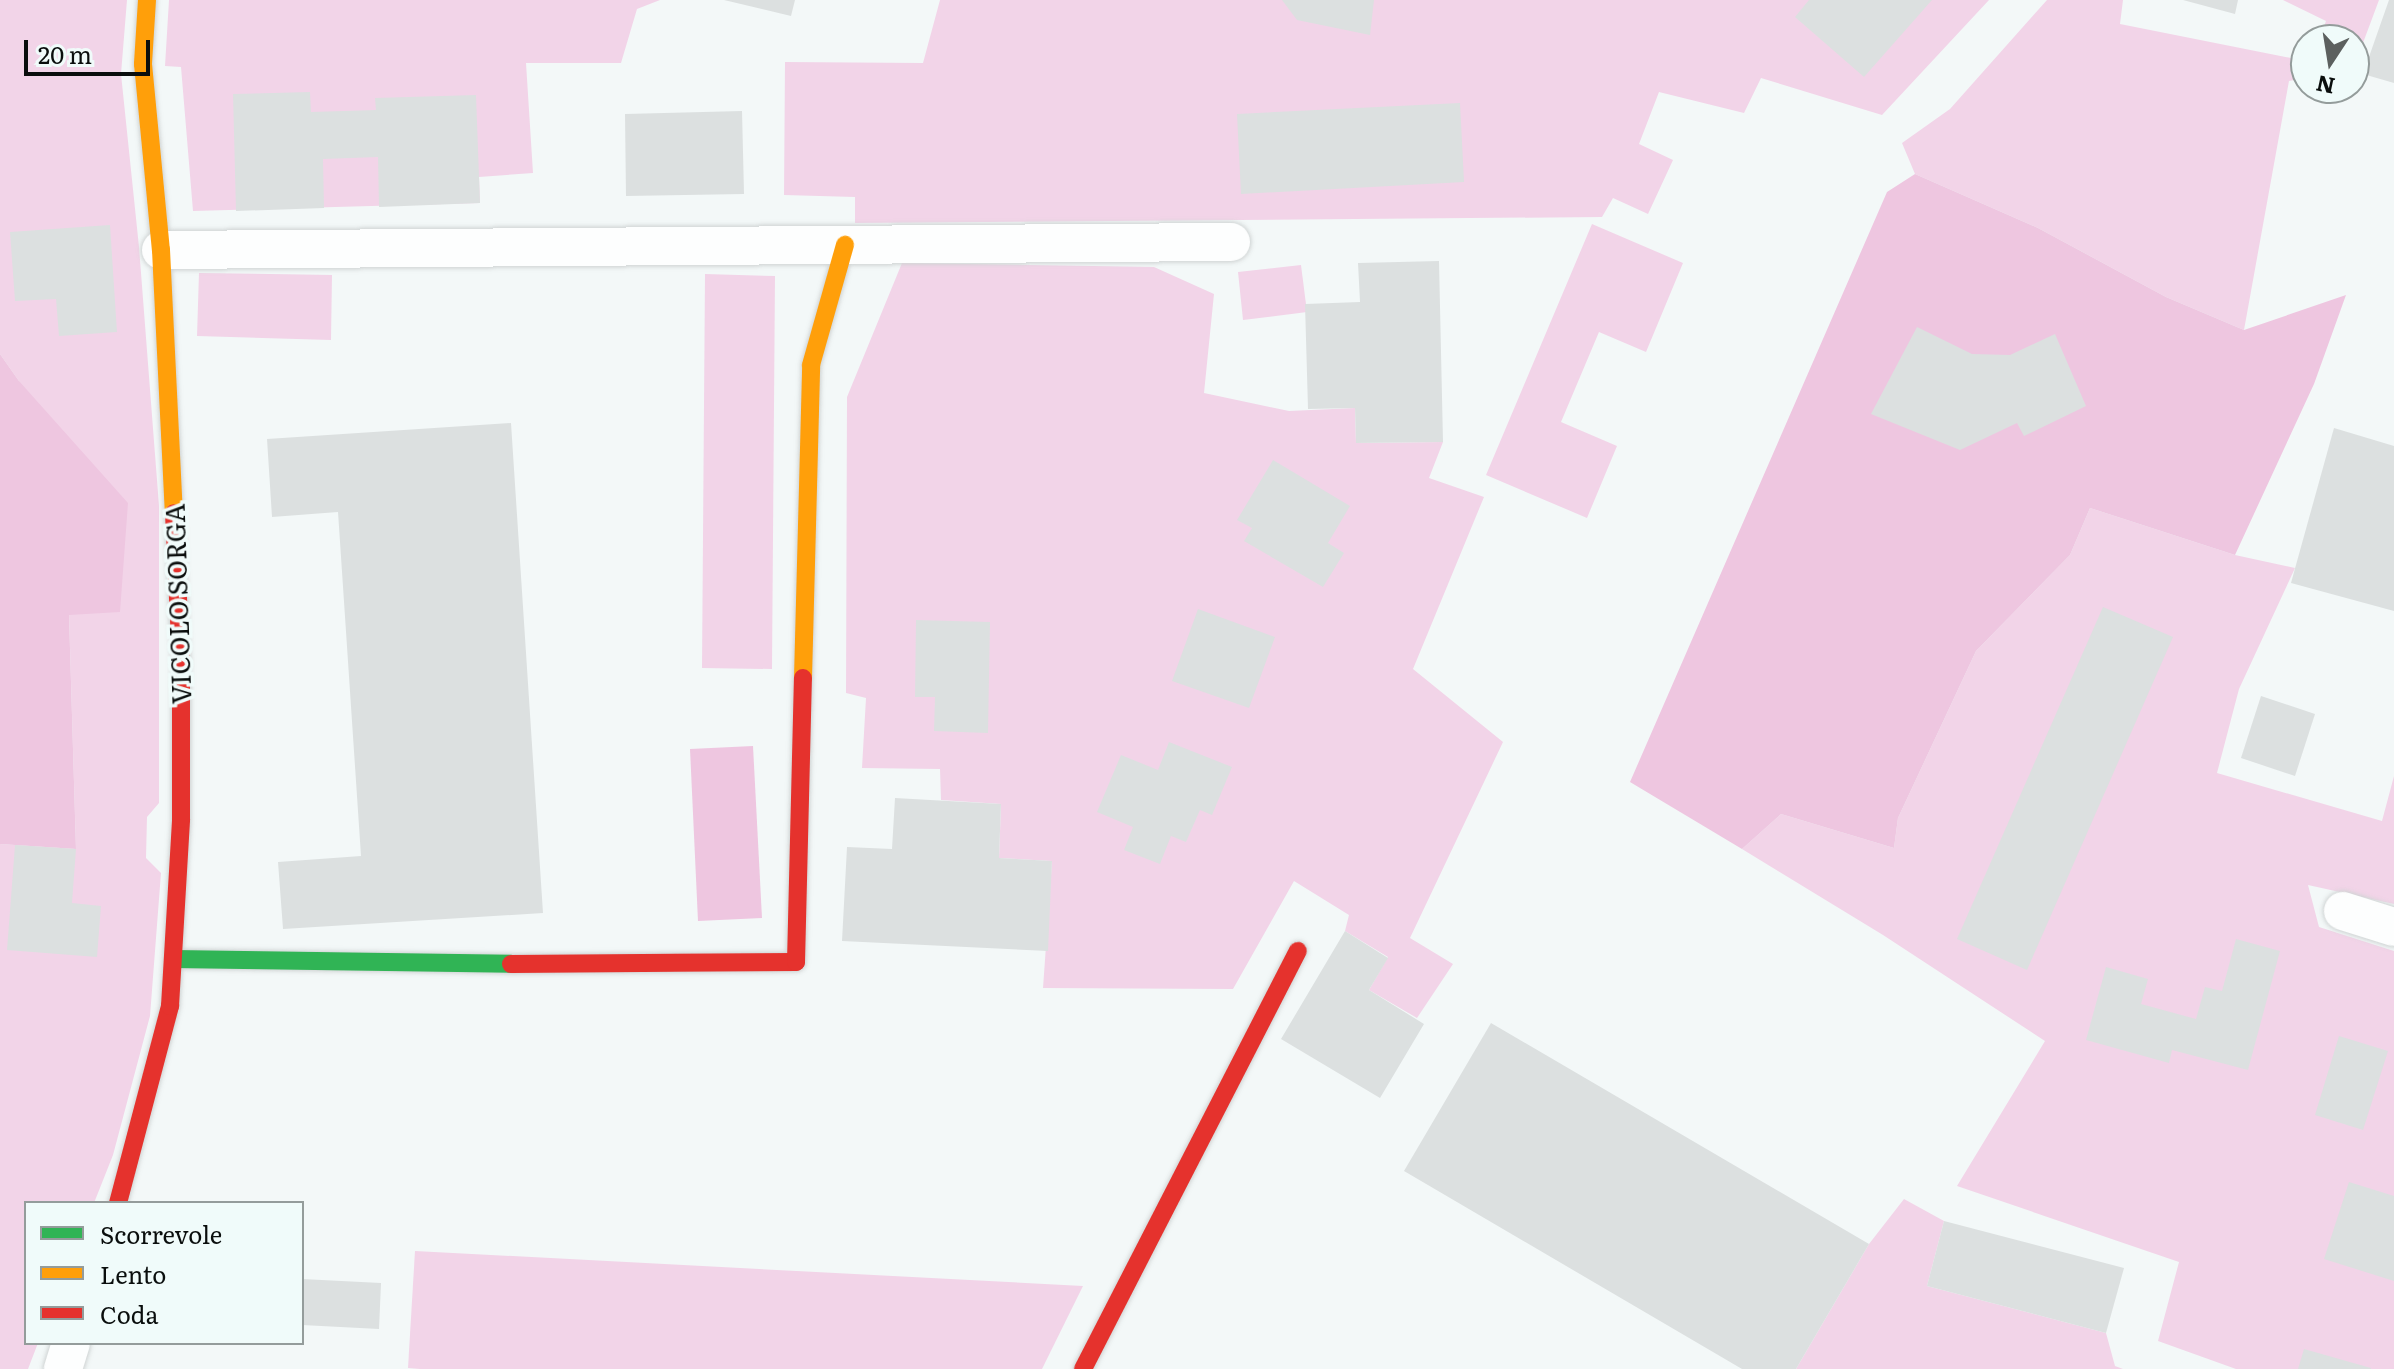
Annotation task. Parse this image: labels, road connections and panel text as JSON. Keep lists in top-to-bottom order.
{
  "streets": {
    "street": ["VICOLO SORGA"]
  },
  "legend": ["Scorrevole", "Lento", "Coda"],
  "scale_bar": "20 m",
  "north": "bottom"
}
